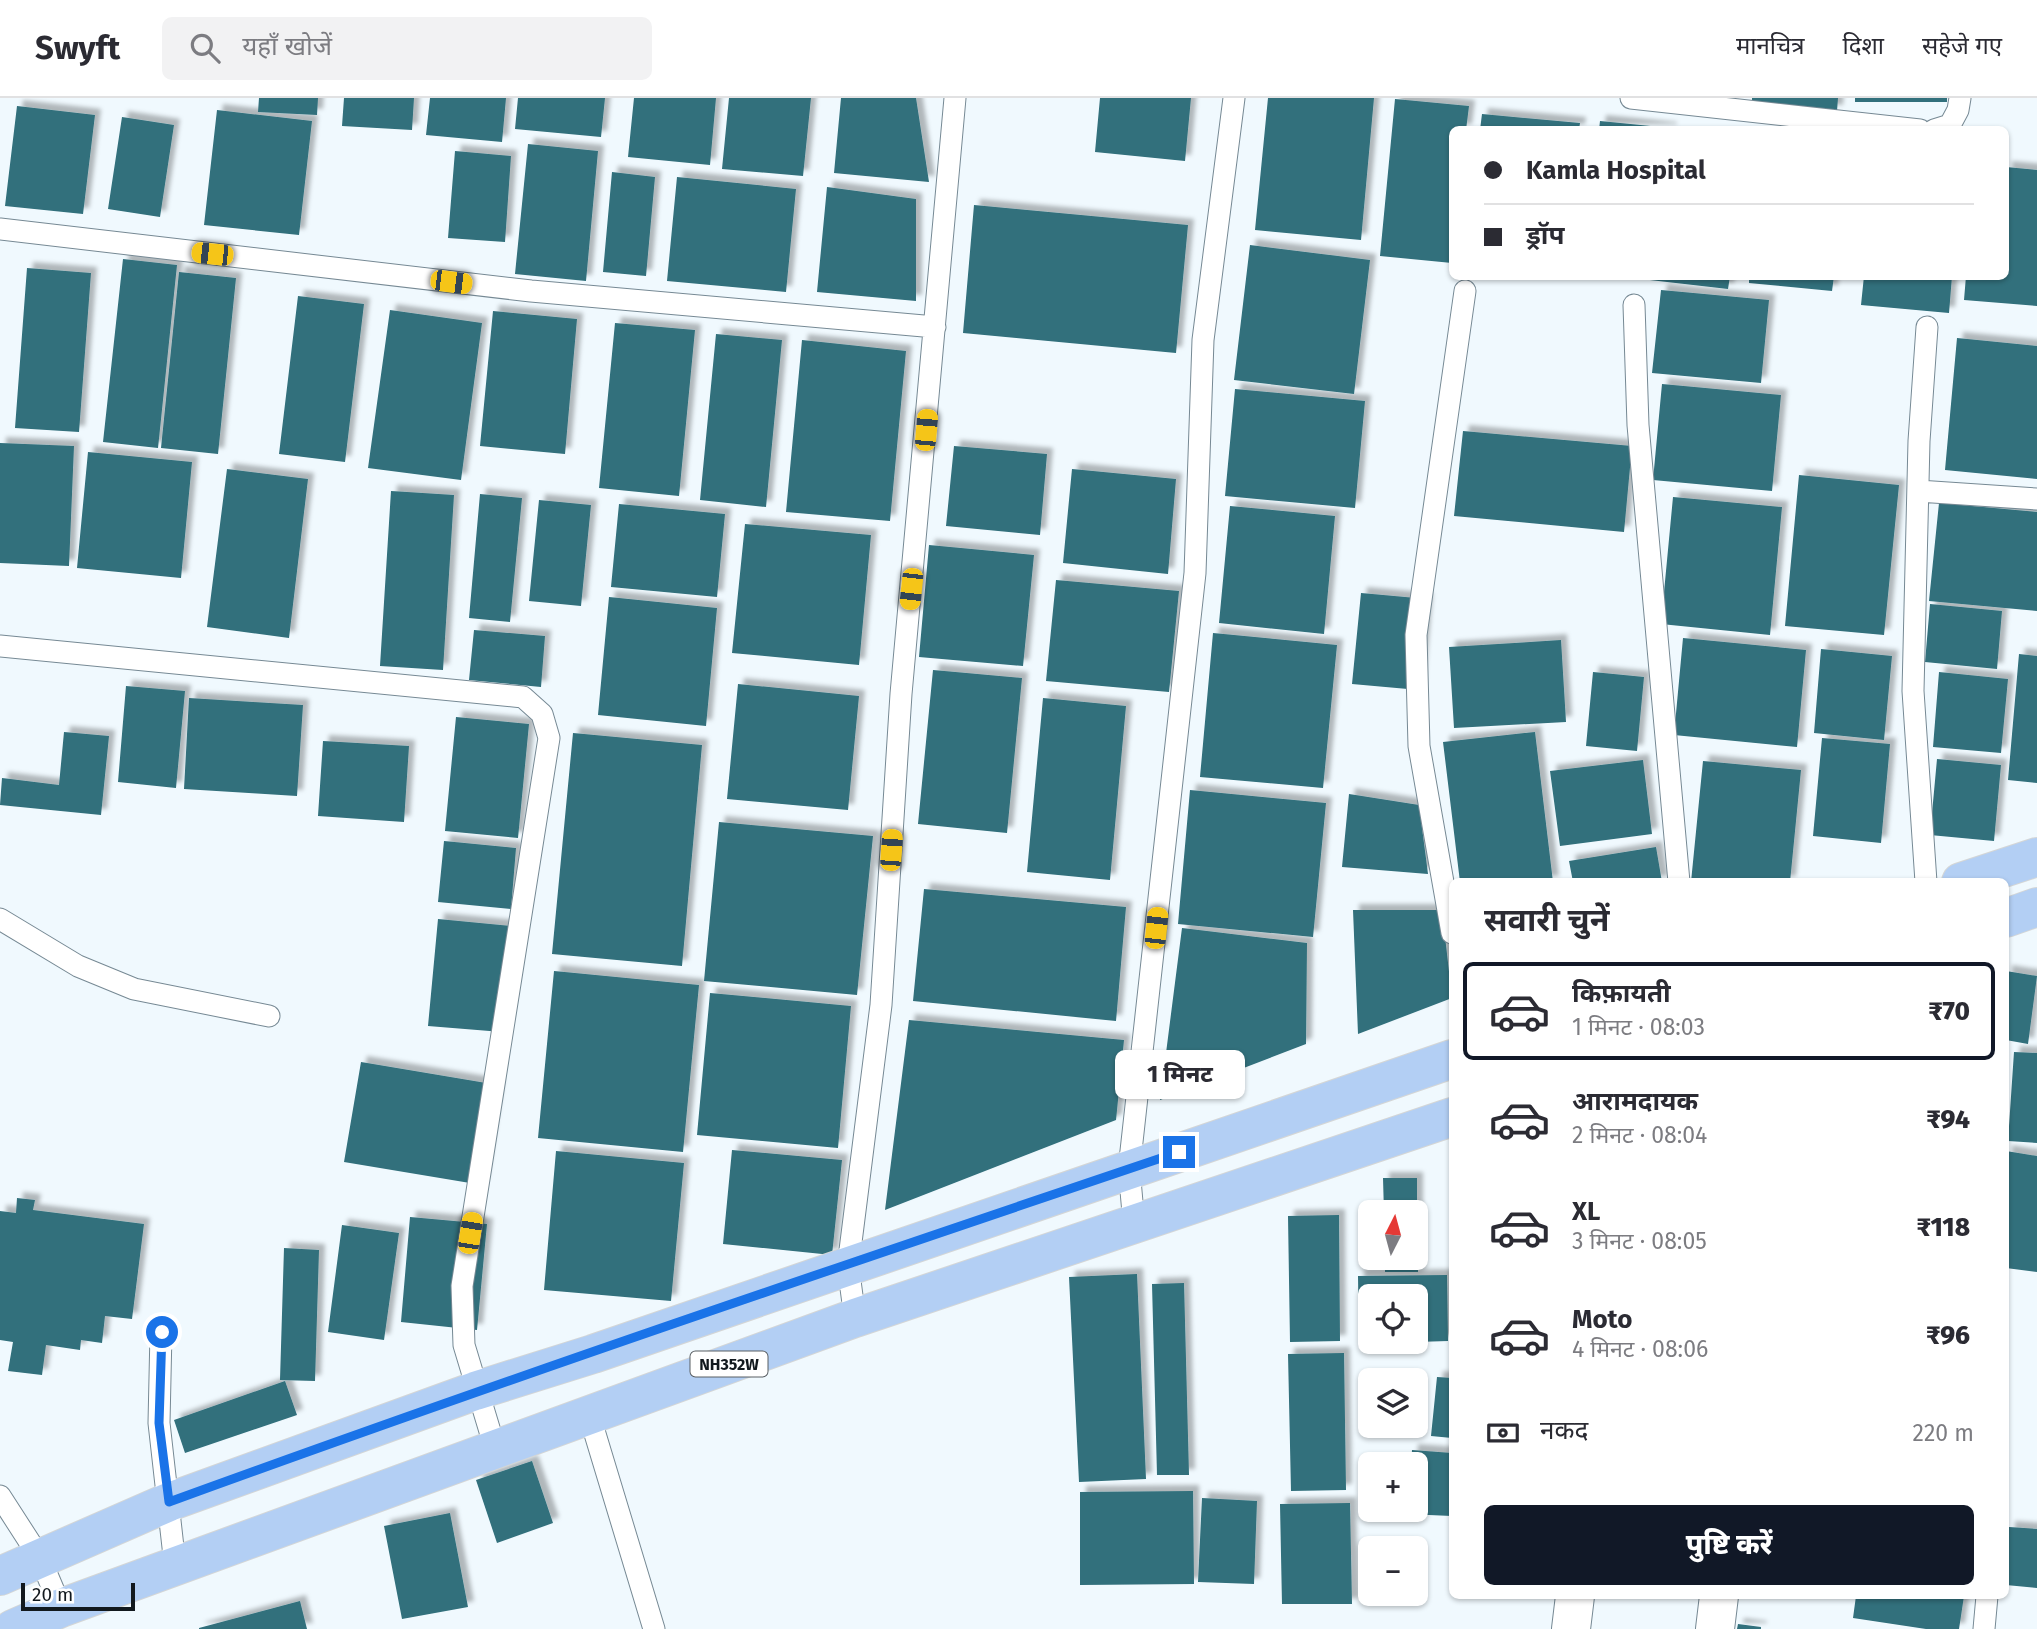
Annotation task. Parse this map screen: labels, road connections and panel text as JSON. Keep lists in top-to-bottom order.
{
  "streets": {
    "highway": ["NH352W"]
  },
  "scale_bar": "20 m",
  "north": "top",
  "page": {
    "header": "Swyft",
    "search": "यहाँ खोजें",
    "nav": ["मानचित्र", "दिशा", "सहेजे गए"],
    "banner": ["Kamla Hospital", "ड्रॉप"],
    "heading": "सवारी चुनें",
    "list": [
      {
        "name": "किफ़ायती",
        "note": "1 मिनट · 08:03",
        "value": "₹70"
      },
      {
        "name": "आरामदायक",
        "note": "2 मिनट · 08:04",
        "value": "₹94"
      },
      {
        "name": "XL",
        "note": "3 मिनट · 08:05",
        "value": "₹118"
      },
      {
        "name": "Moto",
        "note": "4 मिनट · 08:06",
        "value": "₹96"
      }
    ],
    "bubble": "1 मिनट",
    "map_buttons": ["+", "−"],
    "pay": ["नकद", "220 m"],
    "buttons": "पुष्टि करें",
    "scale": "20 m"
  }
}
